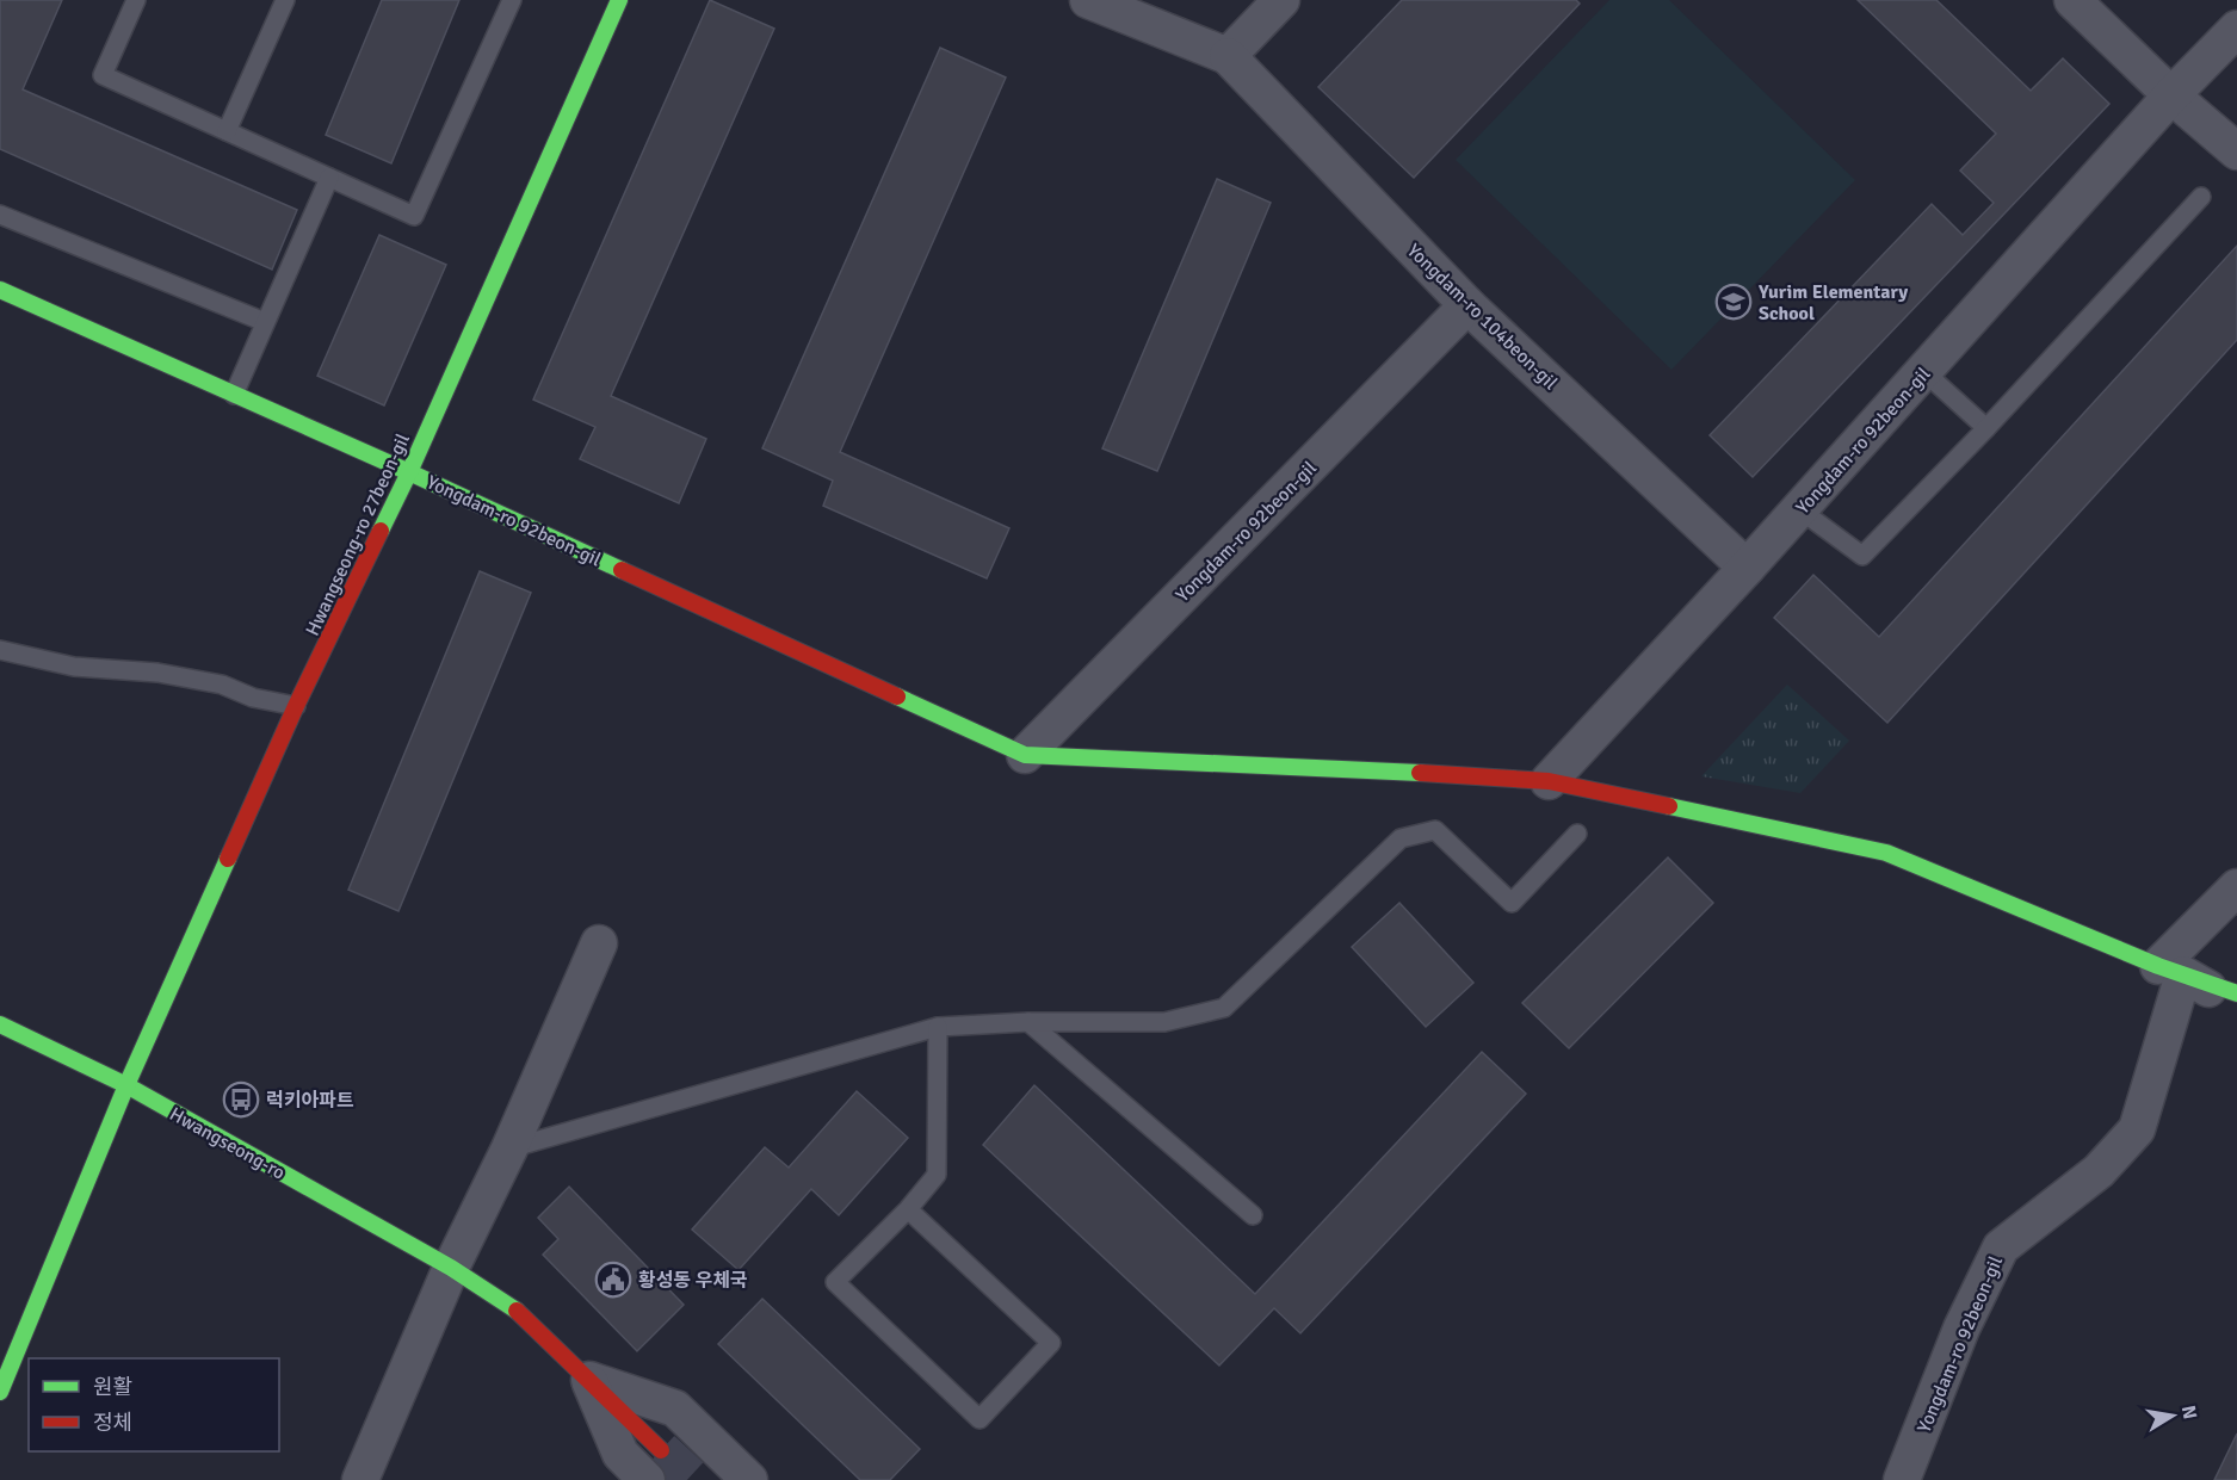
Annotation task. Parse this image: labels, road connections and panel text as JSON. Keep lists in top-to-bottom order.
{
  "streets": {
    "street": [
      "Yongdam-ro 104beon-gil",
      "Yongdam-ro 92beon-gil",
      "Hwangseong-ro 27beon-gil",
      "Hwangseong-ro"
    ]
  },
  "crossings": [
    ["Yongdam-ro 104beon-gil", "Yongdam-ro 92beon-gil"],
    ["Yongdam-ro 92beon-gil", "Hwangseong-ro 27beon-gil"],
    ["Hwangseong-ro 27beon-gil", "Hwangseong-ro"]
  ],
  "places": {
    "school or university": ["Yurim Elementary School"],
    "bus stop": ["럭키아파트"],
    "public building": ["황성동 우체국"]
  },
  "legend": ["원활", "정체"],
  "north": "right"
}
